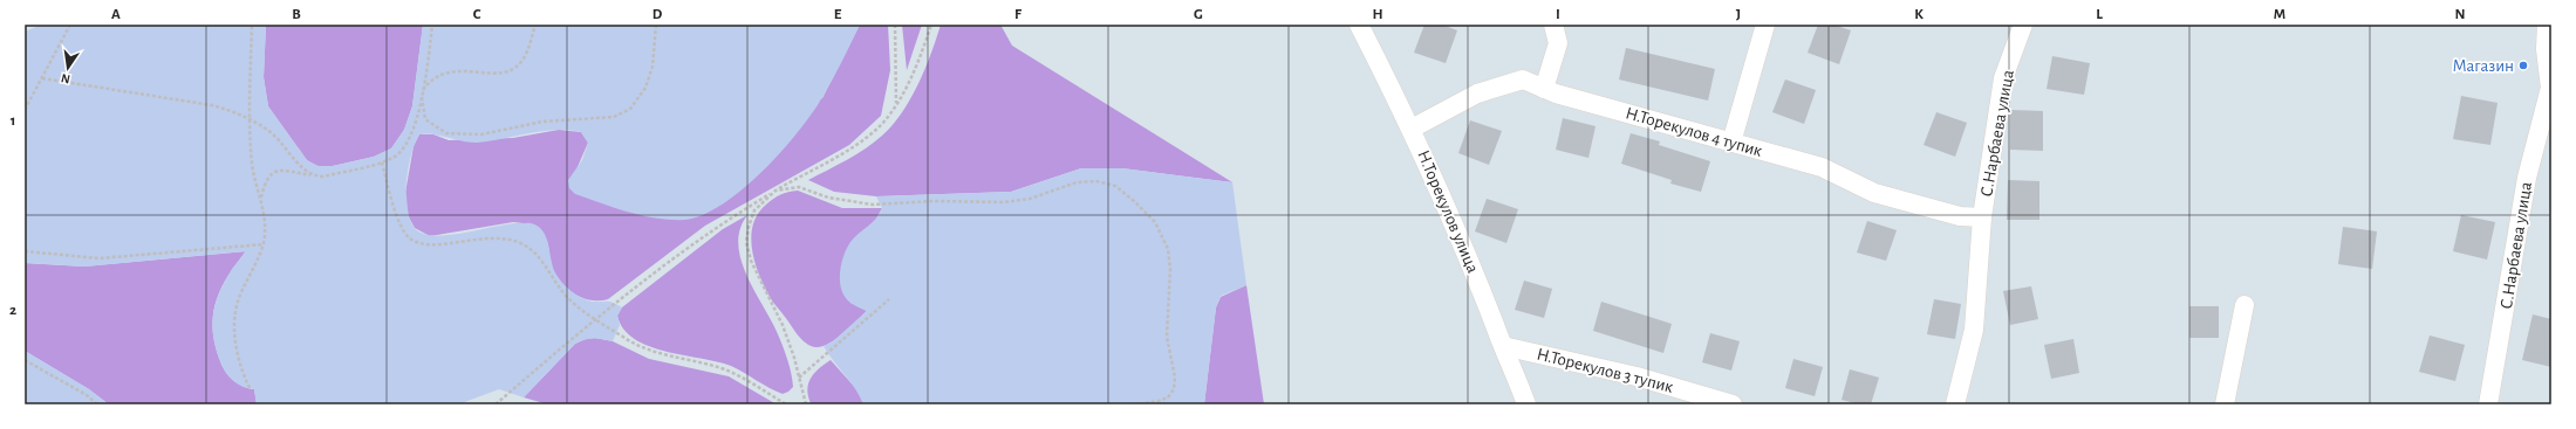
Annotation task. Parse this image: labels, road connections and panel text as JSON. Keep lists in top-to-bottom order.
{
  "streets": {
    "street": [
      "Н.Торекулов 4 тупик",
      "С.Нарбаева улица",
      "Н.Торекулов улица",
      "Н.Торекулов 3 тупик"
    ]
  },
  "crossings": [
    ["Н.Торекулов 4 тупик", "С.Нарбаева улица"],
    ["Н.Торекулов 4 тупик", "Н.Торекулов улица"],
    ["Н.Торекулов улица", "Н.Торекулов 3 тупик"]
  ],
  "places": ["Магазин"],
  "north": "bottom",
  "grid": {
    "columns": [
      "A",
      "B",
      "C",
      "D",
      "E",
      "F",
      "G",
      "H",
      "I",
      "J",
      "K",
      "L",
      "M",
      "N"
    ],
    "rows": ["1", "2"]
  }
}
